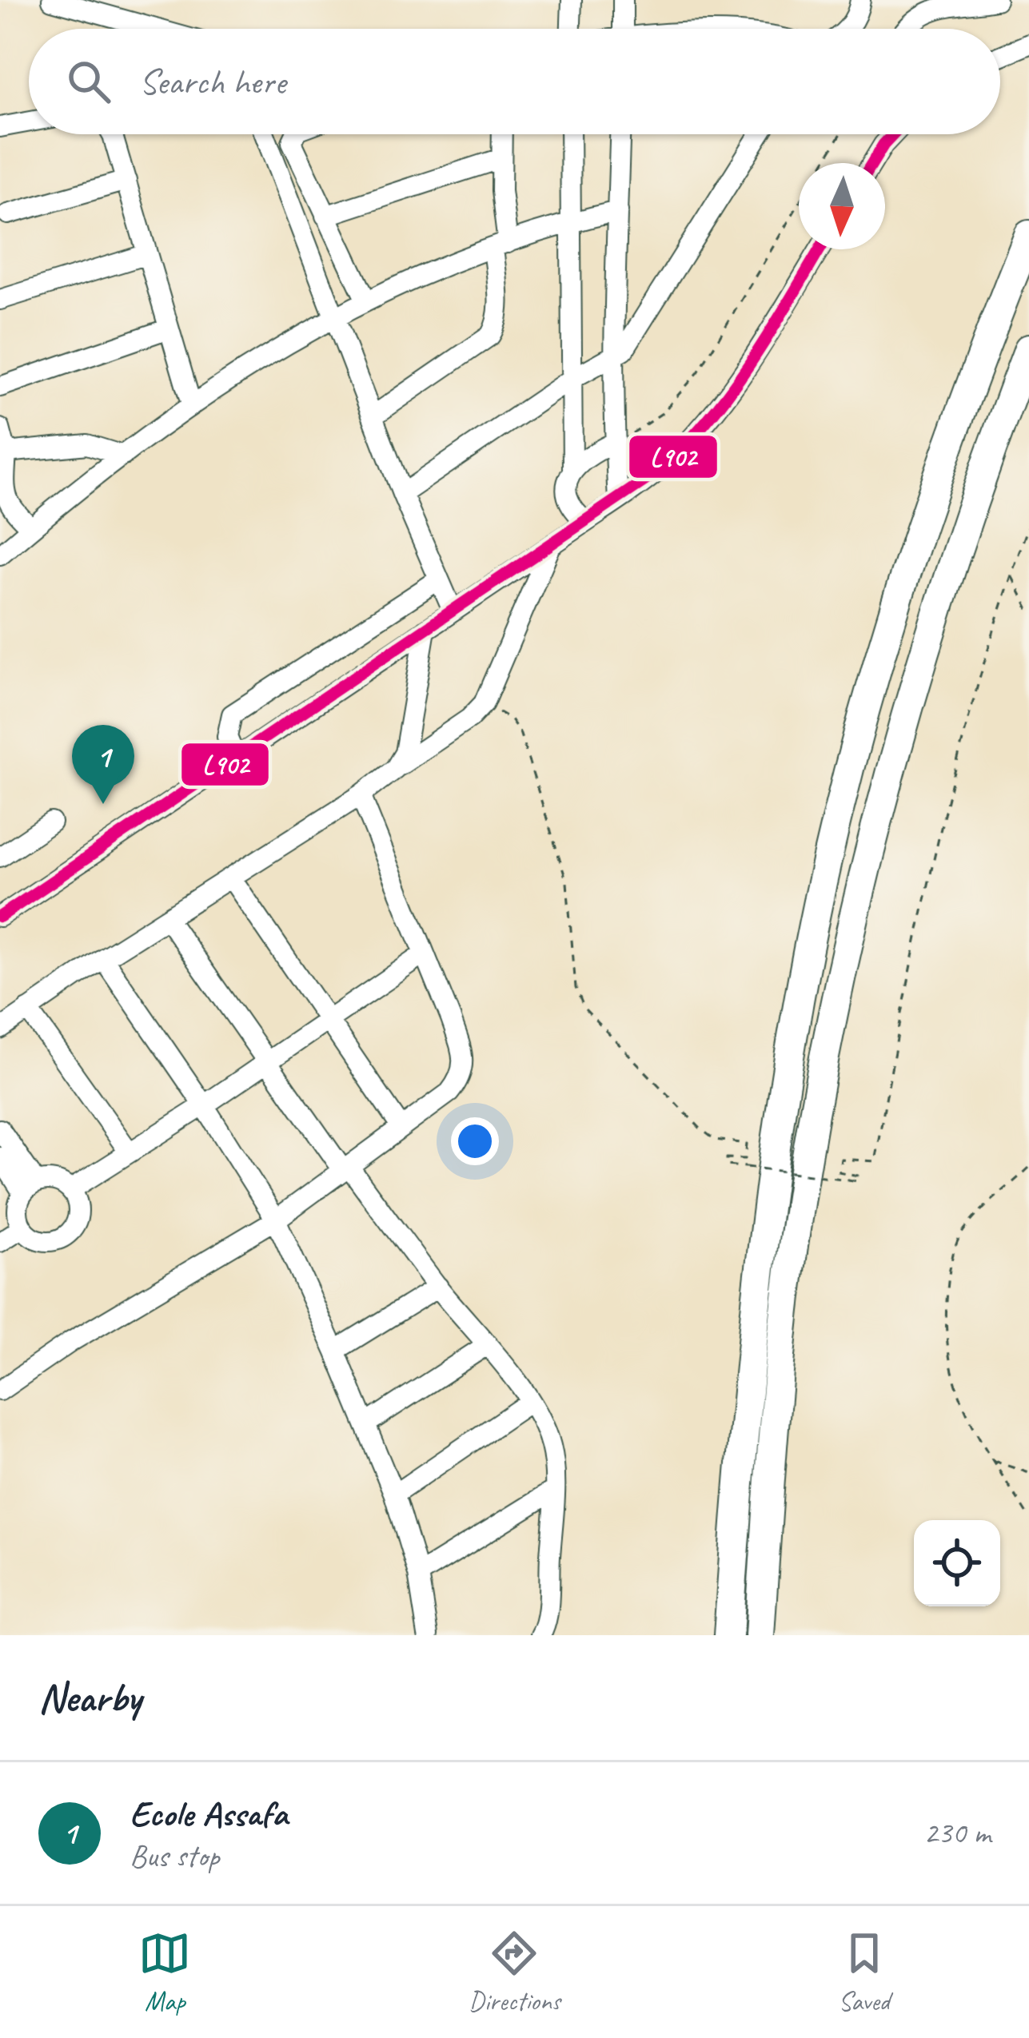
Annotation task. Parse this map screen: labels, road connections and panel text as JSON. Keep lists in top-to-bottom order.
{
  "lines": ["transit line L902"],
  "north": "bottom",
  "page": {
    "search": "Search here",
    "pins": "1",
    "heading": "Nearby",
    "list": [
      {
        "mark": "1",
        "name": "Ecole Assafa",
        "note": "Bus stop",
        "value": "230 m"
      }
    ],
    "nav": ["Map", "Directions", "Saved"]
  }
}
